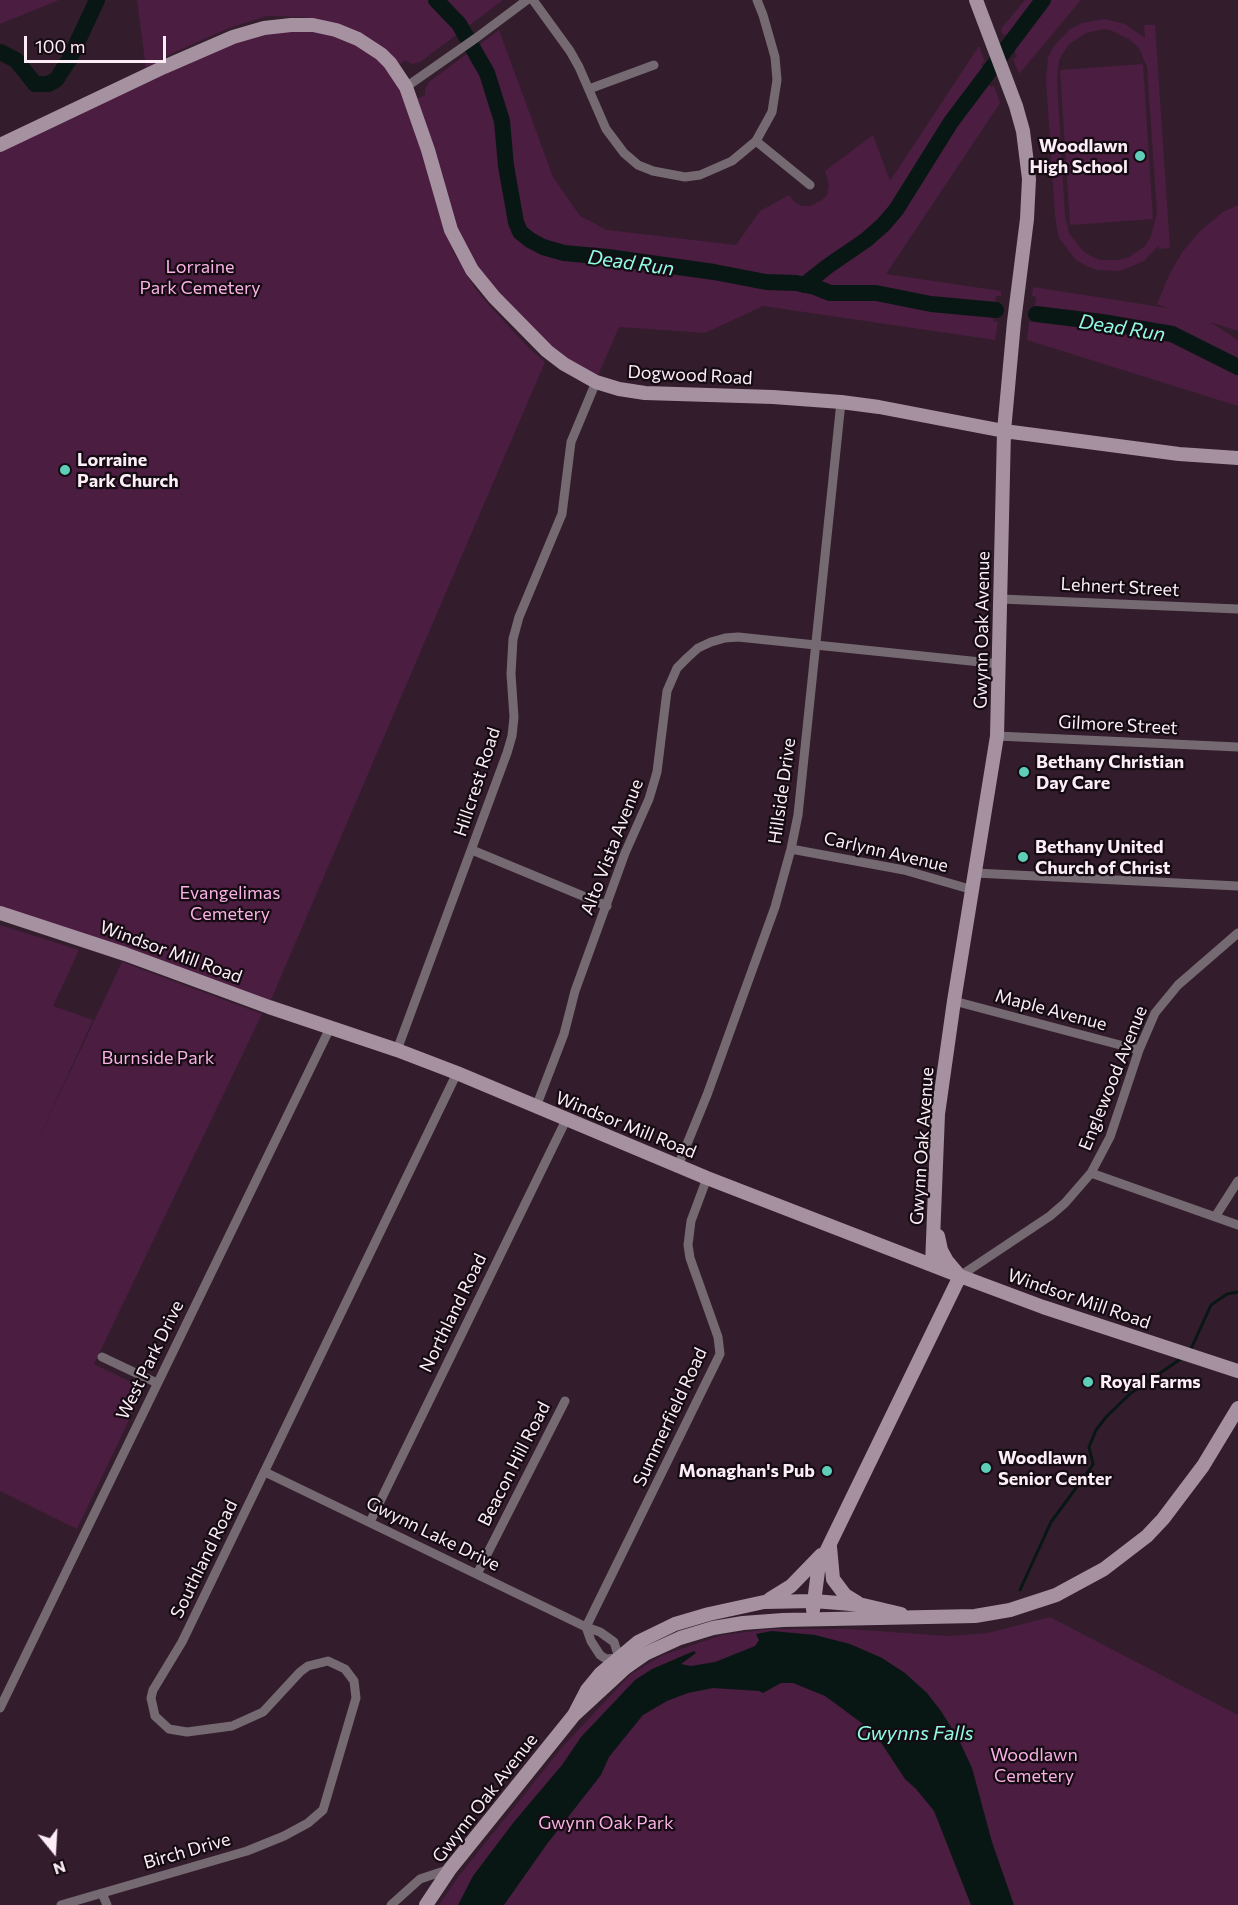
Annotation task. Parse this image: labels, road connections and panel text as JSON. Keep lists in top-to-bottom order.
{
  "streets": {
    "street": [
      "Dogwood Road",
      "Lehnert Street",
      "Gwynn Oak Avenue",
      "Gilmore Street",
      "Hillcrest Road",
      "Hillside Drive",
      "Alto Vista Avenue",
      "Carlynn Avenue",
      "Windsor Mill Road",
      "Maple Avenue",
      "Englewood Avenue",
      "Northland Road",
      "West Park Drive",
      "Summerfield Road",
      "Beacon Hill Road",
      "Gwynn Lake Drive",
      "Southland Road",
      "Birch Drive"
    ]
  },
  "crossings": [
    ["Dogwood Road", "Gwynn Oak Avenue"],
    ["Dogwood Road", "Hillcrest Road"],
    ["Dogwood Road", "Hillside Drive"],
    ["Lehnert Street", "Gwynn Oak Avenue"],
    ["Gwynn Oak Avenue", "Gilmore Street"],
    ["Gwynn Oak Avenue", "Alto Vista Avenue"],
    ["Gwynn Oak Avenue", "Carlynn Avenue"],
    ["Gwynn Oak Avenue", "Windsor Mill Road"],
    ["Gwynn Oak Avenue", "Maple Avenue"],
    ["Gwynn Oak Avenue", "Gwynn Lake Drive"],
    ["Hillcrest Road", "Windsor Mill Road"],
    ["Hillside Drive", "Alto Vista Avenue"],
    ["Hillside Drive", "Carlynn Avenue"],
    ["Hillside Drive", "Windsor Mill Road"],
    ["Alto Vista Avenue", "Windsor Mill Road"],
    ["Windsor Mill Road", "Englewood Avenue"],
    ["Windsor Mill Road", "Northland Road"],
    ["Windsor Mill Road", "West Park Drive"],
    ["Windsor Mill Road", "Summerfield Road"],
    ["Windsor Mill Road", "Southland Road"],
    ["Maple Avenue", "Englewood Avenue"],
    ["Northland Road", "Gwynn Lake Drive"],
    ["Summerfield Road", "Gwynn Lake Drive"],
    ["Beacon Hill Road", "Gwynn Lake Drive"],
    ["Gwynn Lake Drive", "Southland Road"],
    ["Southland Road", "Birch Drive"]
  ],
  "water": ["Dead Run", "Gwynns Falls"],
  "parks": [
    "Lorraine Park Cemetery",
    "Evangelimas Cemetery",
    "Burnside Park",
    "Woodlawn Cemetery",
    "Gwynn Oak Park"
  ],
  "places": [
    "Woodlawn High School",
    "Lorraine Park Church",
    "Bethany Christian Day Care",
    "Bethany United Church of Christ",
    "Royal Farms",
    "Woodlawn Senior Center",
    "Monaghan's Pub"
  ],
  "scale_bar": "100 m",
  "north": "bottom"
}
